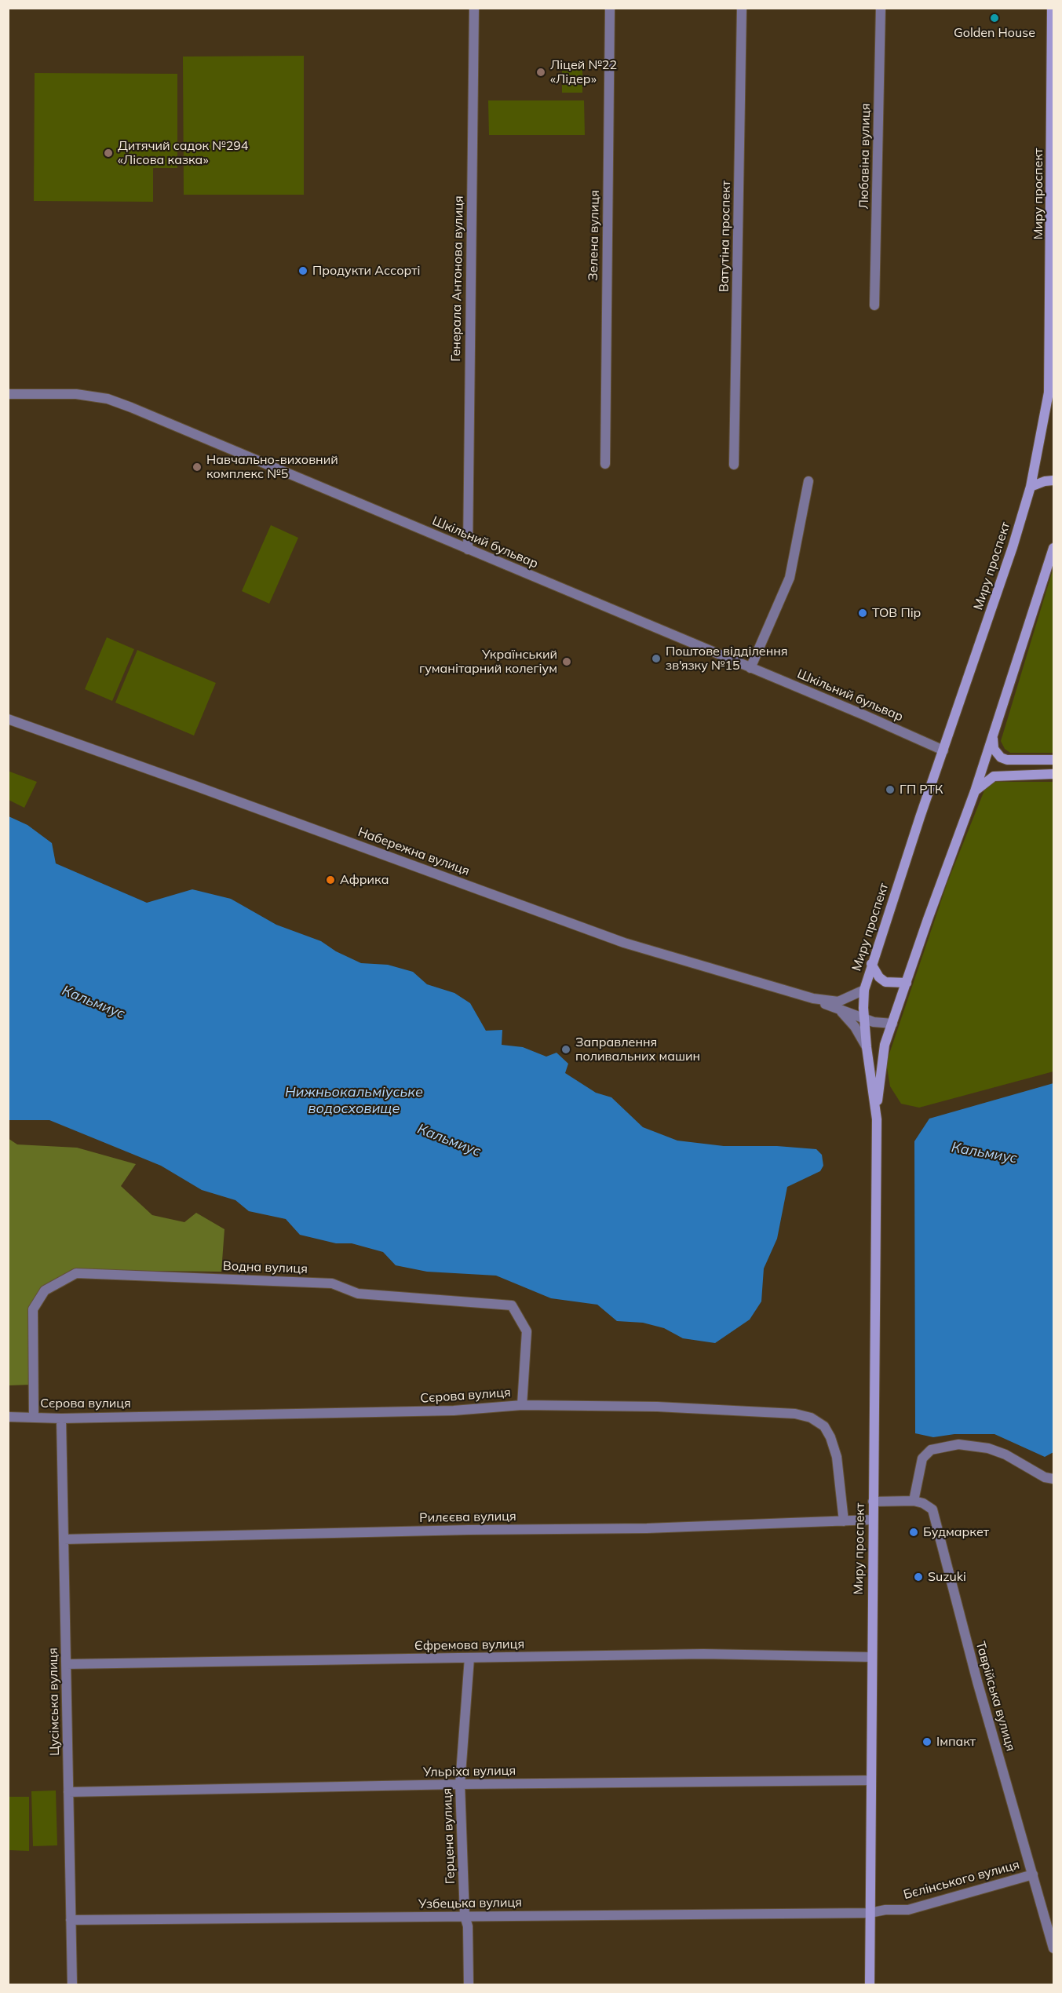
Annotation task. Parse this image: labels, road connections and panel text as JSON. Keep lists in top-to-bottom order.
{
  "streets": {
    "main road": ["Миру проспект"],
    "street": [
      "Любавіна вулиця",
      "Зелена вулиця",
      "Ватутіна проспект",
      "Генерала Антонова вулиця",
      "Шкільний бульвар",
      "Набережна вулиця",
      "Водна вулиця",
      "Сєрова вулиця",
      "Рилєєва вулиця",
      "Єфремова вулиця",
      "Таврійська вулиця",
      "Цусімська вулиця",
      "Ульріха вулиця",
      "Герцена вулиця",
      "Бєлінського вулиця",
      "Узбецька вулиця"
    ]
  },
  "crossings": [
    ["Миру проспект", "Шкільний бульвар"],
    ["Миру проспект", "Рилєєва вулиця"],
    ["Миру проспект", "Єфремова вулиця"],
    ["Миру проспект", "Ульріха вулиця"],
    ["Миру проспект", "Бєлінського вулиця"],
    ["Миру проспект", "Узбецька вулиця"],
    ["Генерала Антонова вулиця", "Шкільний бульвар"],
    ["Водна вулиця", "Сєрова вулиця"],
    ["Сєрова вулиця", "Рилєєва вулиця"],
    ["Сєрова вулиця", "Цусімська вулиця"],
    ["Рилєєва вулиця", "Цусімська вулиця"],
    ["Єфремова вулиця", "Цусімська вулиця"],
    ["Єфремова вулиця", "Герцена вулиця"],
    ["Таврійська вулиця", "Бєлінського вулиця"],
    ["Цусімська вулиця", "Ульріха вулиця"],
    ["Цусімська вулиця", "Узбецька вулиця"],
    ["Ульріха вулиця", "Герцена вулиця"],
    ["Герцена вулиця", "Узбецька вулиця"],
    ["Бєлінського вулиця", "Узбецька вулиця"]
  ],
  "water": ["Кальмиус", "Нижньокальміуське водосховище"],
  "places": [
    "Golden House",
    "Ліцей №22 «Лідер»",
    "Дитячий садок №294 «Лісова казка»",
    "Продукти Ассорті",
    "Навчально-виховний комплекс №5",
    "ТОВ Пір",
    "Поштове відділення зв'язку №15",
    "Український гуманітарний колегіум",
    "ГП РТК",
    "Африка",
    "Заправлення поливальних машин",
    "Будмаркет",
    "Suzuki",
    "Iмпакт"
  ]
}
